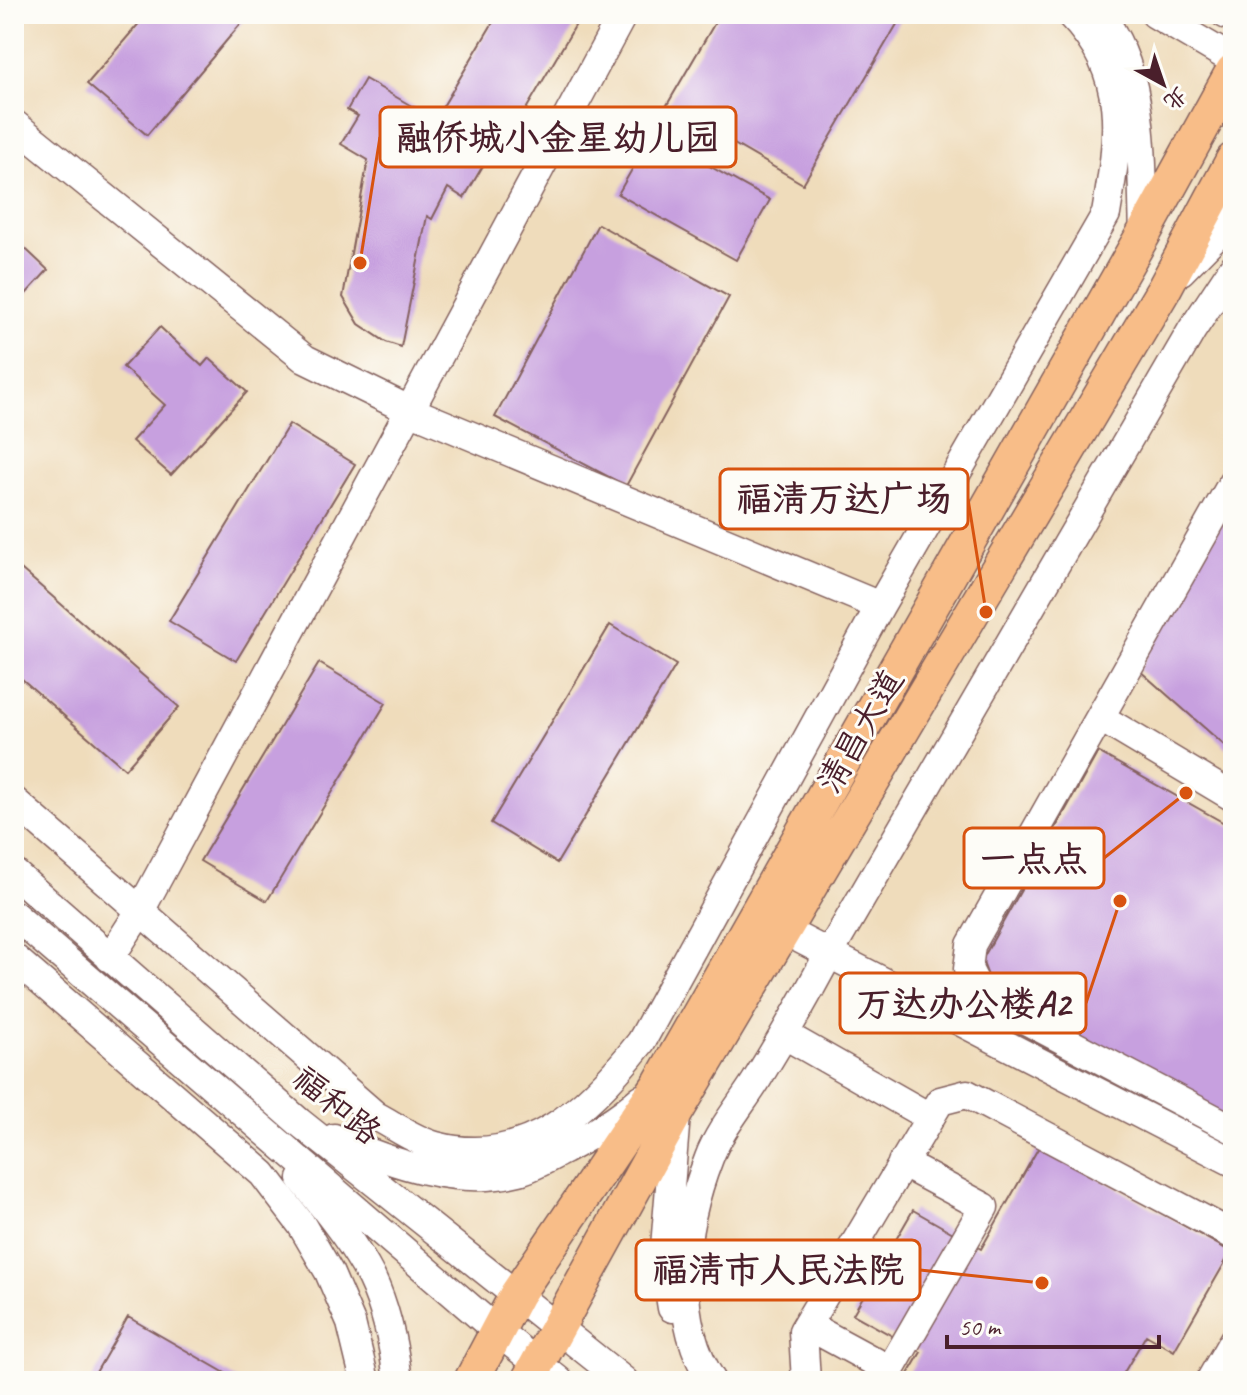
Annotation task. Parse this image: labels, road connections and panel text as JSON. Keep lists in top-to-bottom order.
{
  "streets": {
    "main road": ["清昌大道"],
    "street": ["福和路"]
  },
  "crossings": [
    ["清昌大道", "福和路"]
  ],
  "places": [
    "融侨城小金星幼儿园",
    "福清万达广场",
    "一点点",
    "万达办公楼A2",
    "福清市人民法院"
  ],
  "scale_bar": "50 m",
  "north": "bottom right"
}
